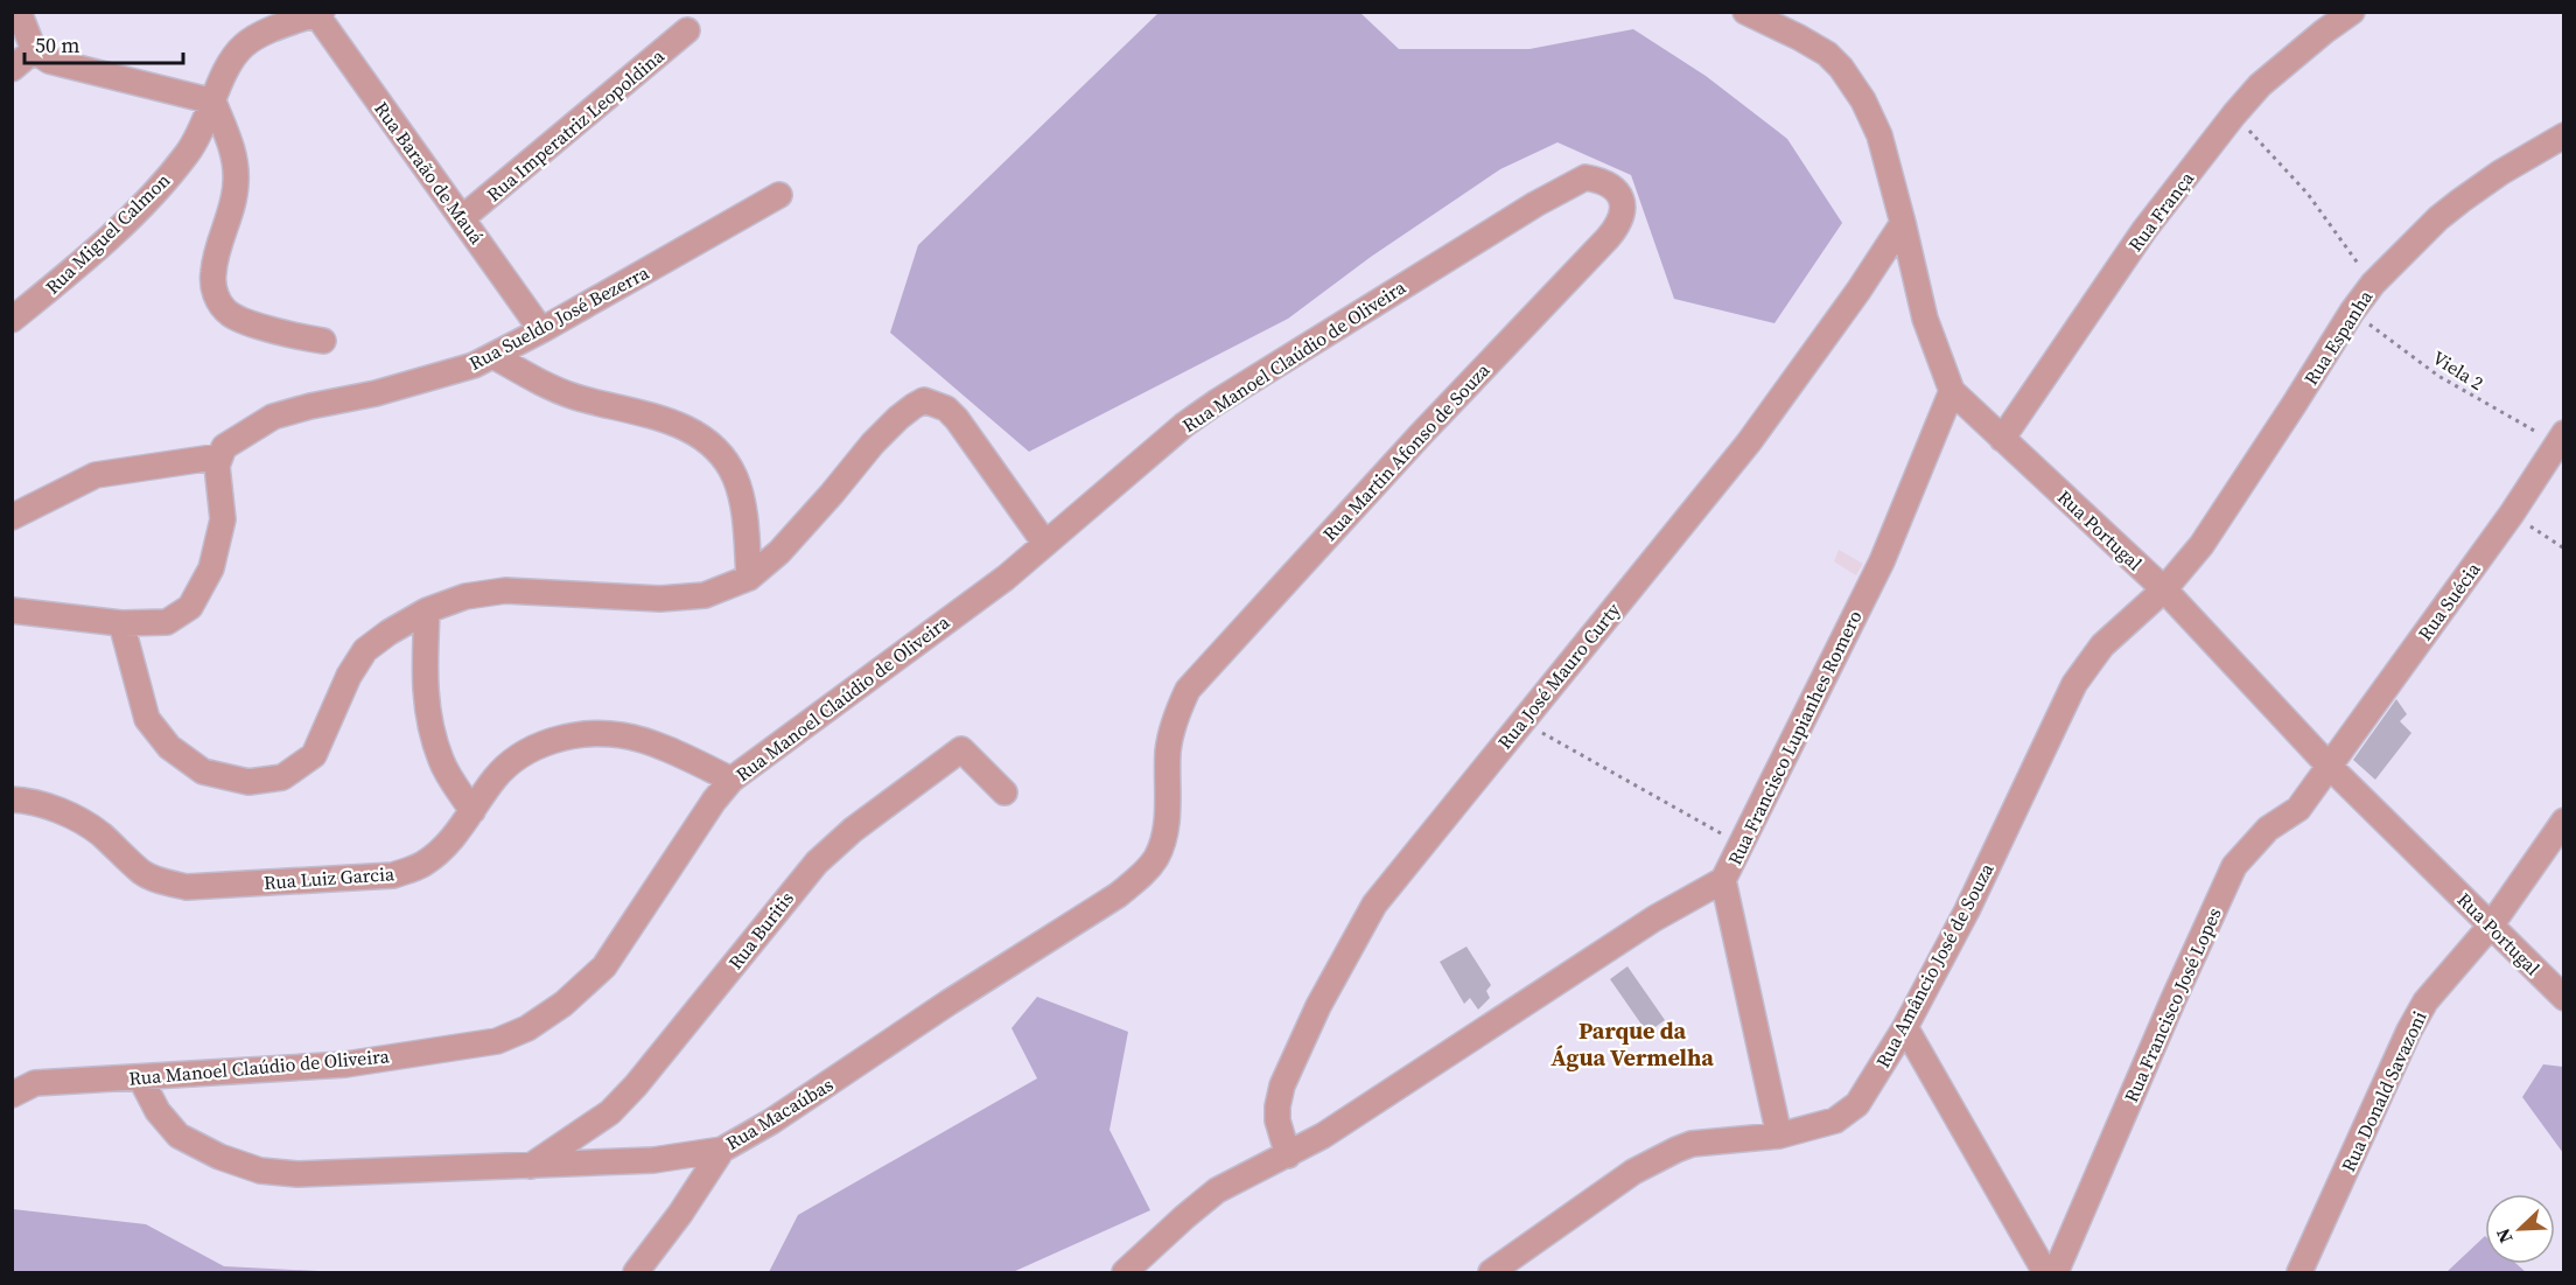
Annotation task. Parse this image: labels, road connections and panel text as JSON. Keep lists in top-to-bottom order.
{
  "streets": {
    "street": [
      "Rua Imperatriz Leopoldina",
      "Rua Baraão de Mauá",
      "Rua França",
      "Rua Miguel Calmon",
      "Rua Sueldo José Bezerra",
      "Rua Espanha",
      "Rua Manoel Claúdio de Oliveira",
      "Rua Martin Afonso de Souza",
      "Rua Portugal",
      "Rua Suécia",
      "Rua José Mauro Curty",
      "Rua Francisco Lupianhes Romero",
      "Rua Luiz Garcia",
      "Rua Buritis",
      "Rua Amâncio José de Souza",
      "Rua Francisco José Lopes",
      "Rua Donald Savazoni",
      "Rua Macaúbas"
    ],
    "path": ["Viela 2"]
  },
  "crossings": [
    ["Rua Imperatriz Leopoldina", "Rua Baraão de Mauá"],
    ["Rua Baraão de Mauá", "Rua Miguel Calmon"],
    ["Rua Baraão de Mauá", "Rua Sueldo José Bezerra"],
    ["Rua França", "Rua Portugal"],
    ["Rua Espanha", "Viela 2"],
    ["Rua Espanha", "Rua Portugal"],
    ["Rua Espanha", "Rua Amâncio José de Souza"],
    ["Rua Manoel Claúdio de Oliveira", "Rua Martin Afonso de Souza"],
    ["Rua Manoel Claúdio de Oliveira", "Rua Luiz Garcia"],
    ["Rua Manoel Claúdio de Oliveira", "Rua Macaúbas"],
    ["Viela 2", "Rua Suécia"],
    ["Rua Martin Afonso de Souza", "Rua Macaúbas"],
    ["Rua Portugal", "Rua Suécia"],
    ["Rua Portugal", "Rua José Mauro Curty"],
    ["Rua Portugal", "Rua Francisco Lupianhes Romero"],
    ["Rua Portugal", "Rua Amâncio José de Souza"],
    ["Rua Portugal", "Rua Francisco José Lopes"],
    ["Rua Portugal", "Rua Donald Savazoni"],
    ["Rua Suécia", "Rua Francisco José Lopes"],
    ["Rua José Mauro Curty", "Rua Francisco Lupianhes Romero"],
    ["Rua Buritis", "Rua Macaúbas"]
  ],
  "districts": ["Parque da Água Vermelha"],
  "scale_bar": "50 m",
  "north": "bottom left"
}
